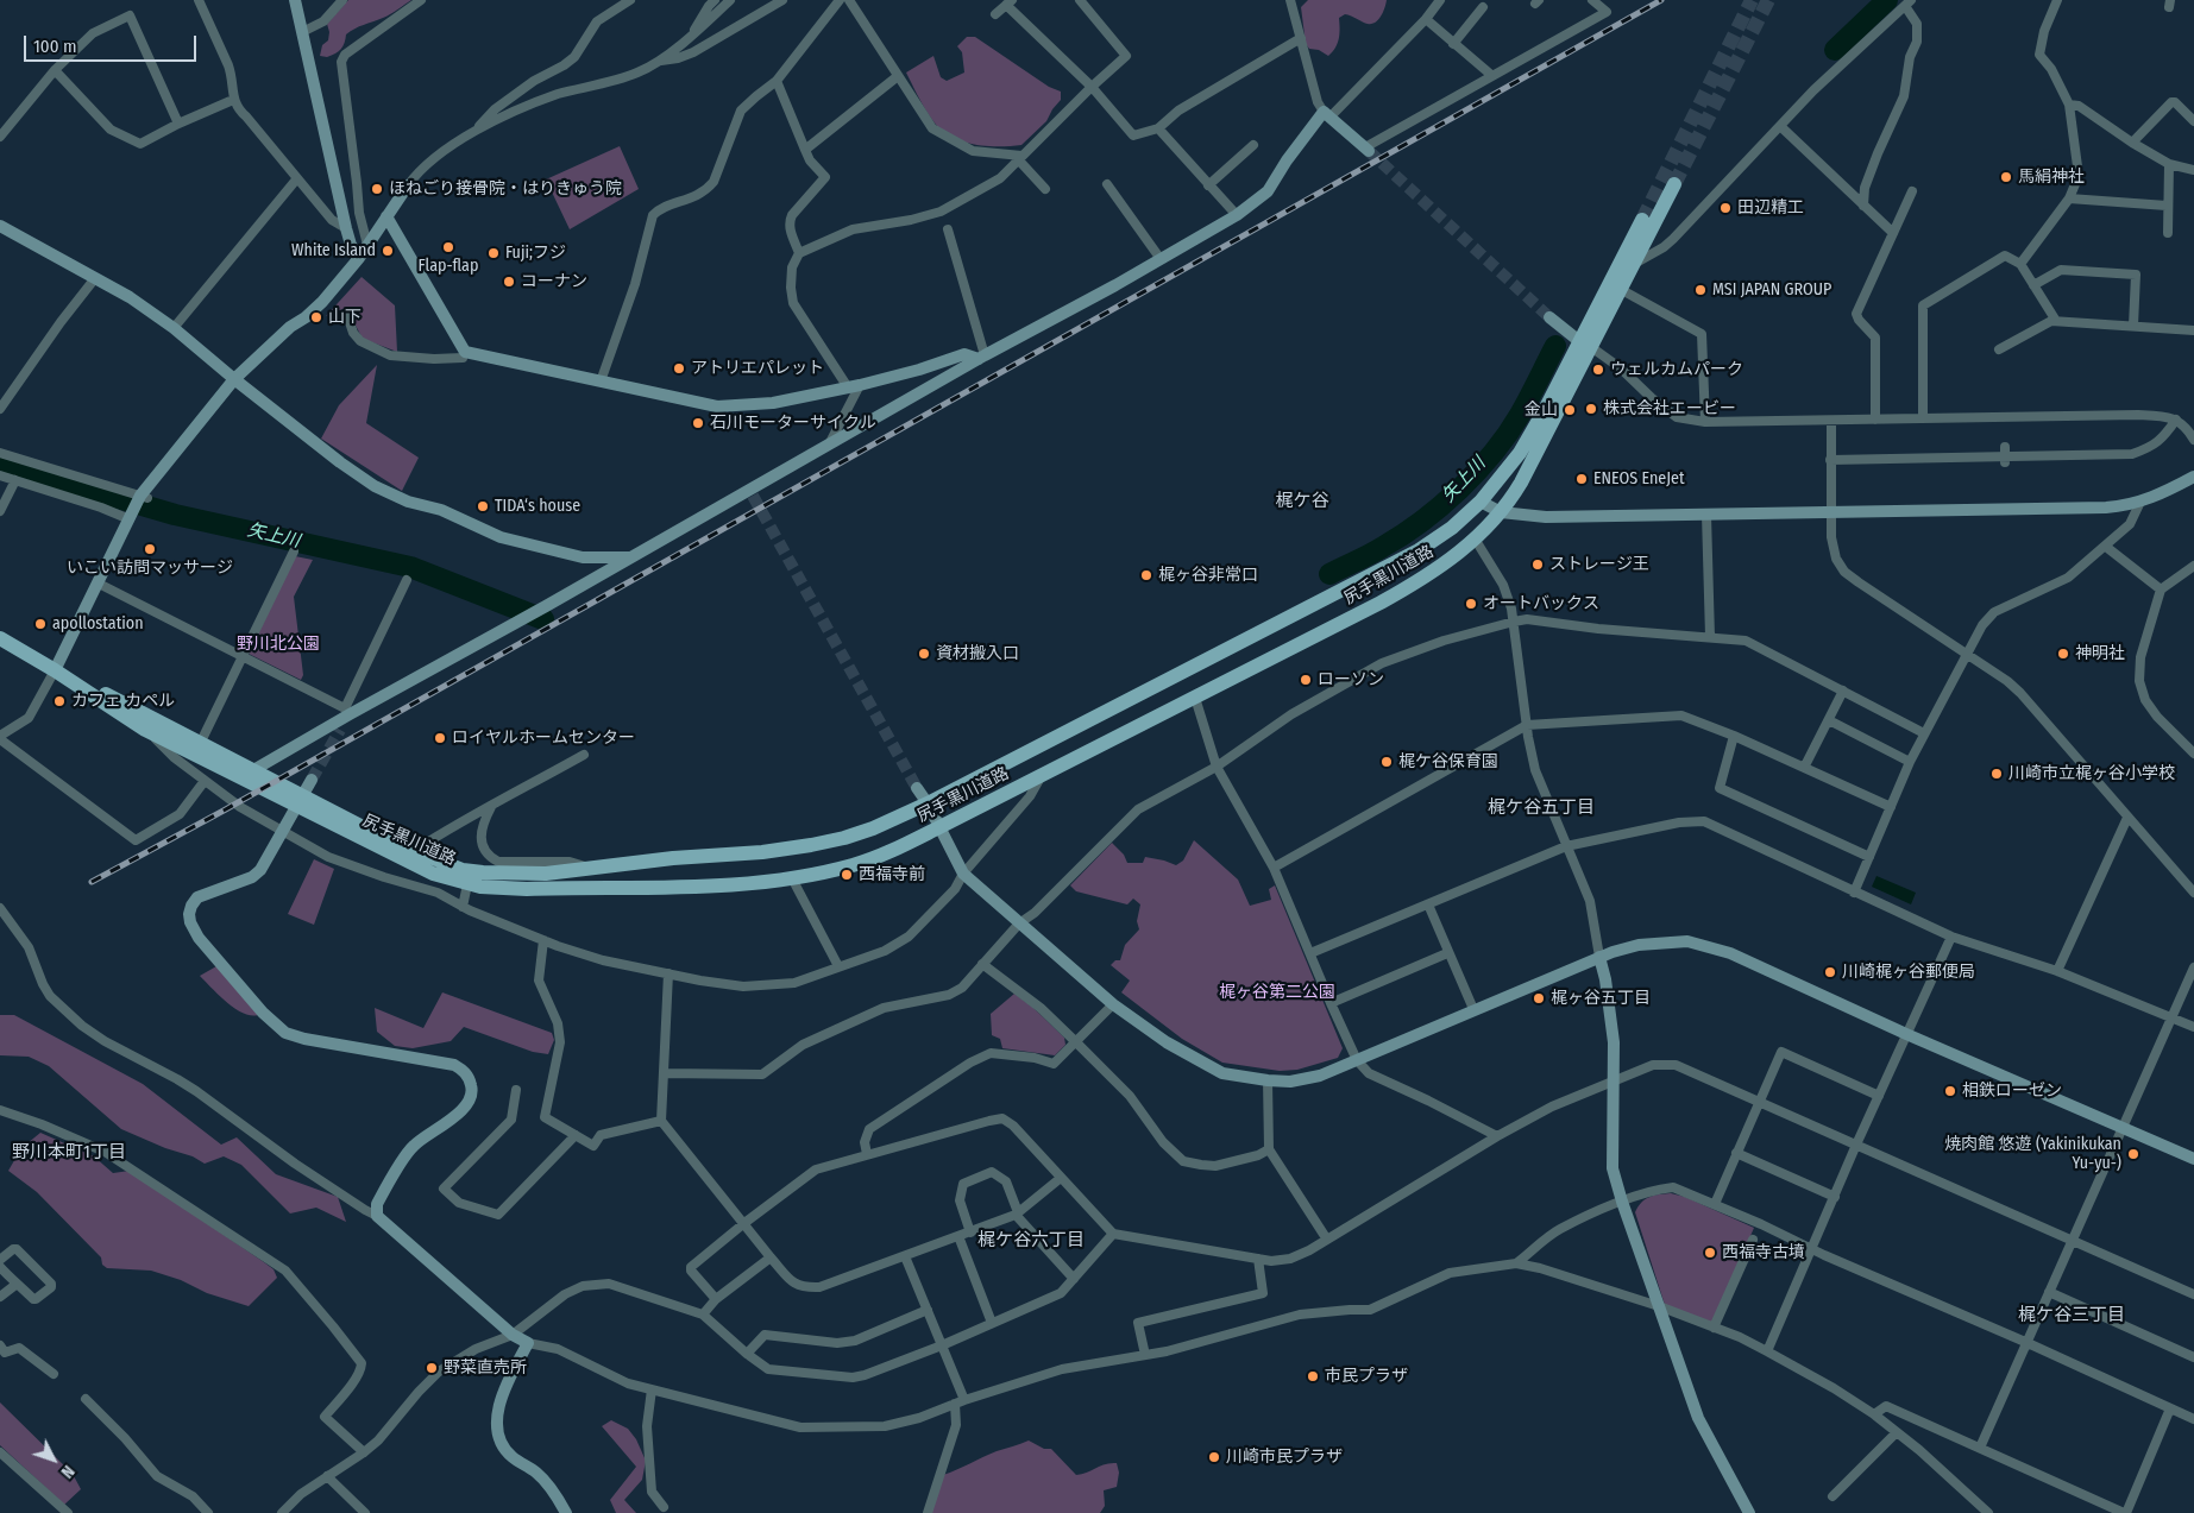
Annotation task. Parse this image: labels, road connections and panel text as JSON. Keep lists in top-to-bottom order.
{
  "streets": {
    "main road": ["尻手黒川道路"]
  },
  "districts": [
    "梶ケ谷",
    "梶ケ谷五丁目",
    "野川本町1丁目",
    "梶ケ谷六丁目",
    "梶ケ谷三丁目"
  ],
  "water": ["矢上川"],
  "parks": ["野川北公園", "梶ヶ谷第二公園"],
  "places": [
    "馬絹神社",
    "ほねごり接骨院・はりきゅう院",
    "田辺精工",
    "Flap-flap",
    "White Island",
    "Fuji;フジ",
    "コーナン",
    "MSI JAPAN GROUP",
    "山下",
    "アトリエパレット",
    "ウェルカムパーク",
    "株式会社エービー",
    "金山",
    "石川モーターサイクル",
    "ENEOS EneJet",
    "TIDA‘s house",
    "いこい訪問マッサージ",
    "ストレージ王",
    "梶ヶ谷非常口",
    "オートバックス",
    "apollostation",
    "資材搬入口",
    "神明社",
    "ローソン",
    "カフェ カペル",
    "ロイヤルホームセンター",
    "梶ケ谷保育園",
    "川崎市立梶ヶ谷小学校",
    "西福寺前",
    "川崎梶ヶ谷郵便局",
    "梶ヶ谷五丁目",
    "相鉄ローゼン",
    "焼肉館 悠遊 (Yakinikukan Yu-yu-)",
    "西福寺古墳",
    "野菜直売所",
    "市民プラザ",
    "川崎市民プラザ"
  ],
  "scale_bar": "100 m",
  "north": "bottom right"
}
